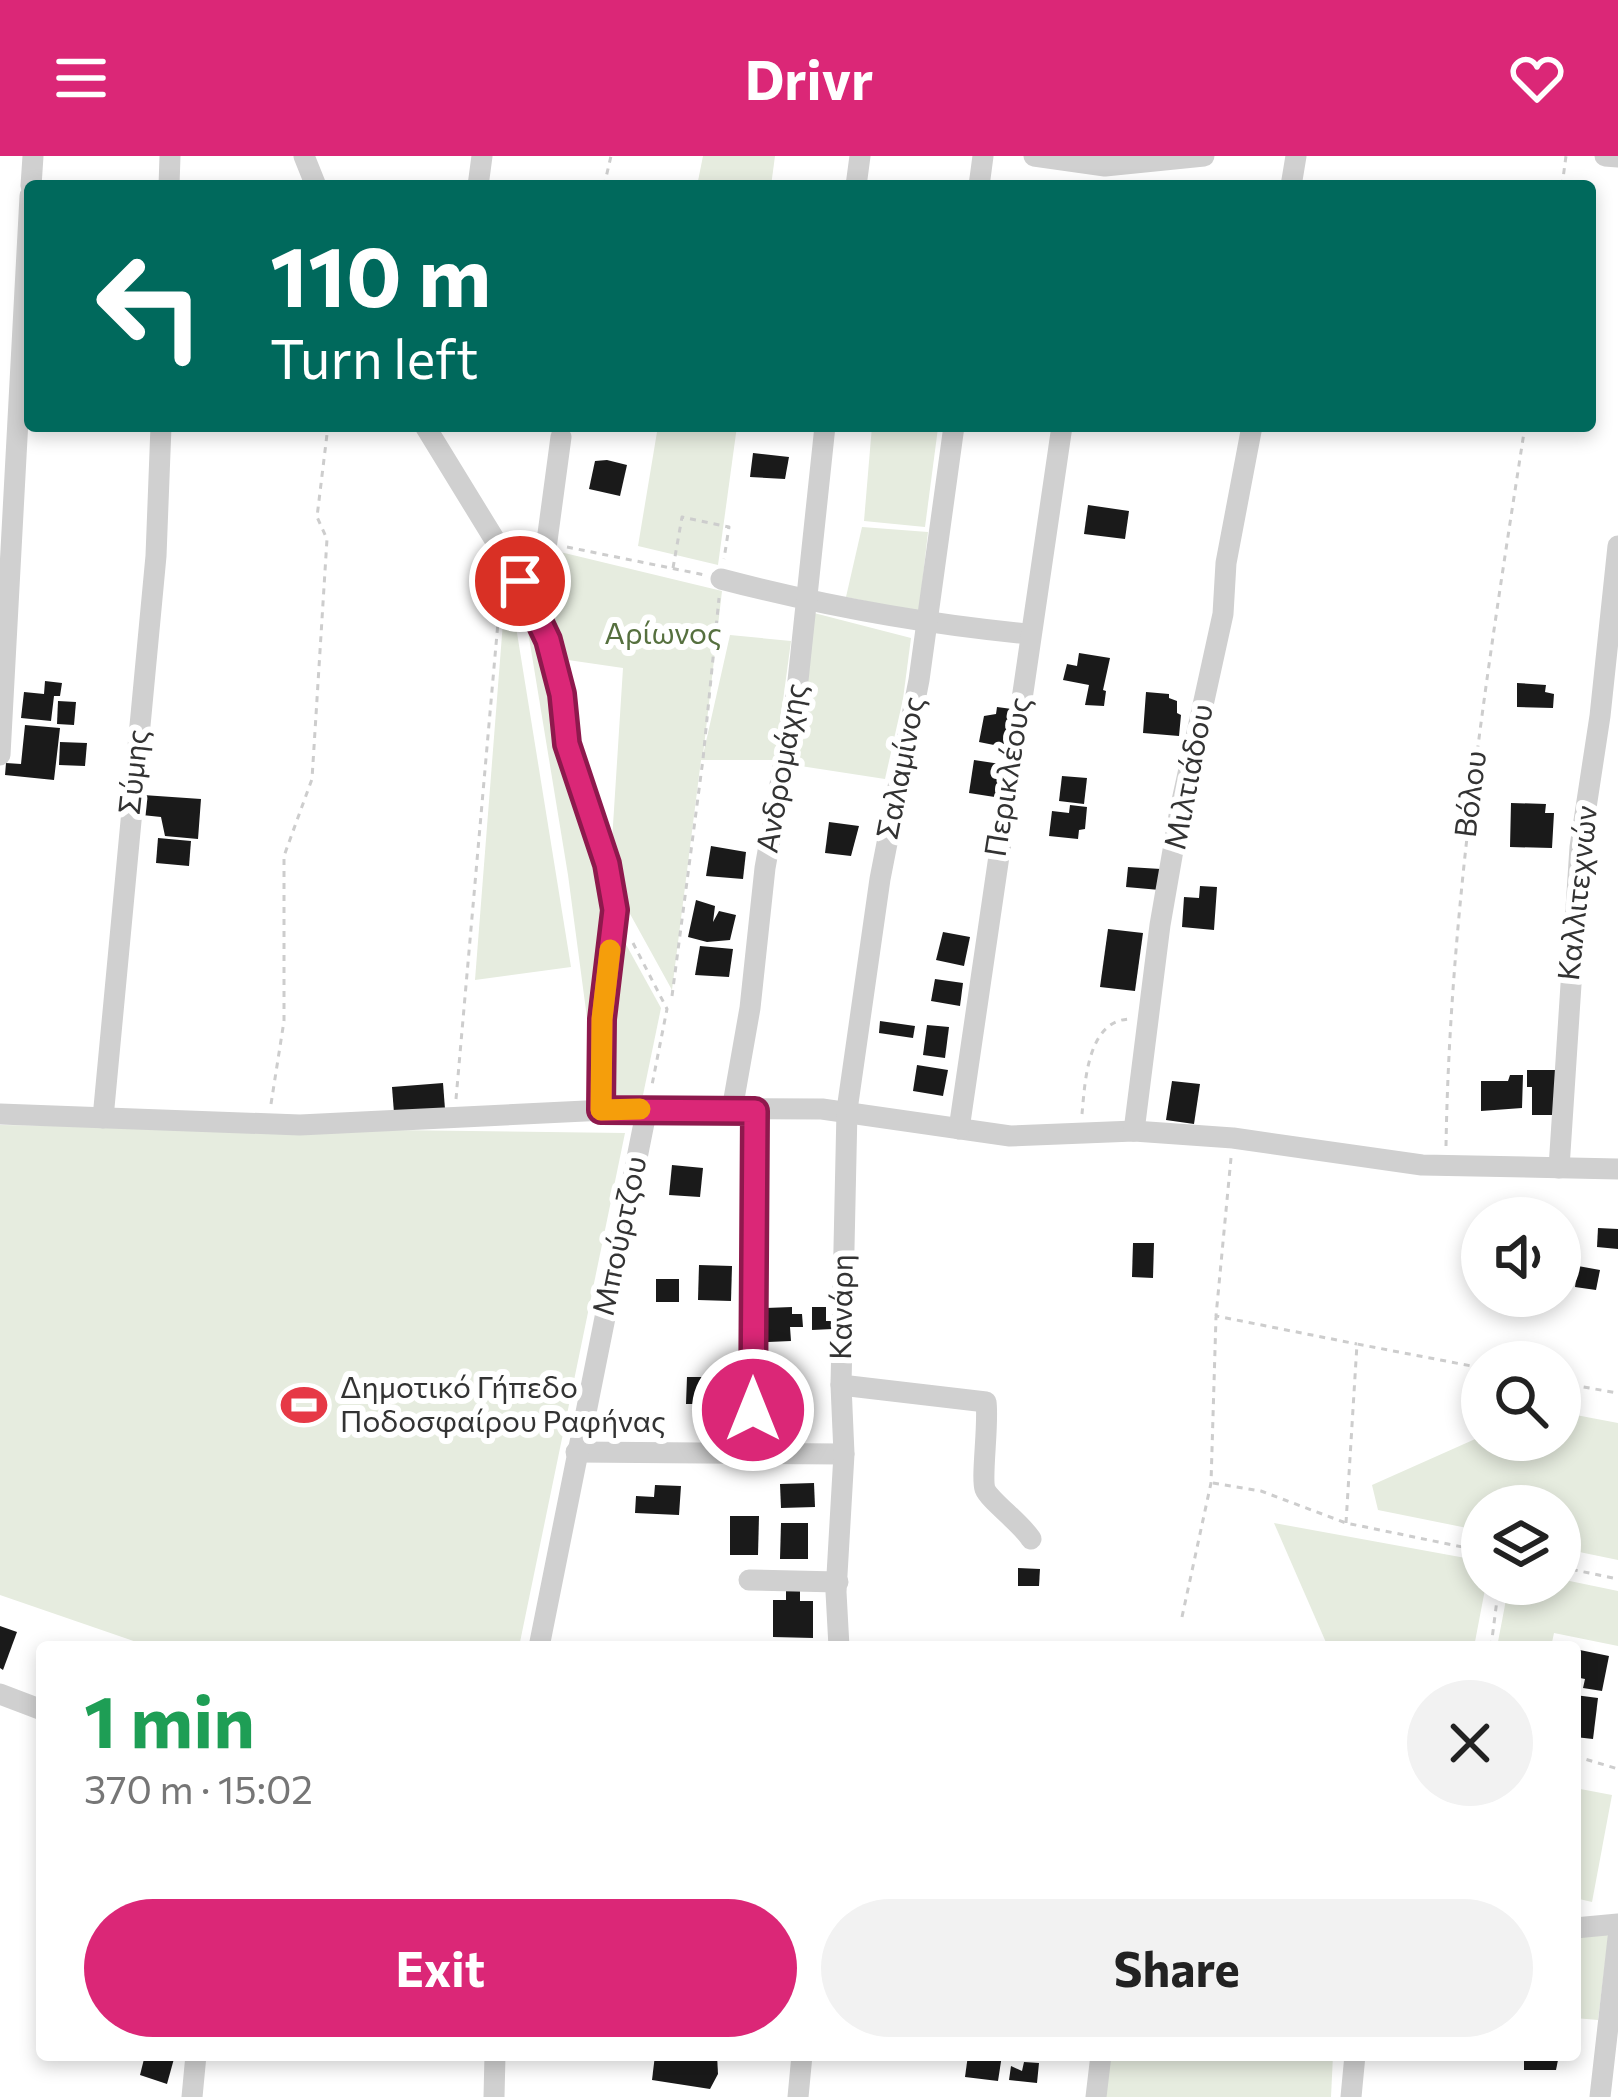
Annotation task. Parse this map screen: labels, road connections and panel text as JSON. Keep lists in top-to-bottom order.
{
  "streets": {
    "street": [
      "Ανδρομάχης",
      "Σαλαμίνος",
      "Σύμης",
      "Περικλέους",
      "Μιλτιάδου",
      "Καλλιτεχνών",
      "Μπούρτζου",
      "Κανάρη"
    ],
    "path": ["Βόλου"]
  },
  "crossings": [
    ["Σαλαμίνος", "Κανάρη"]
  ],
  "parks": ["Αρίωνος"],
  "places": {
    "sports": ["Δημοτικό Γήπεδο Ποδοσφαίρου Ραφήνας"]
  },
  "page": {
    "header": "Drivr",
    "turn": ["110 m", "Turn left"],
    "heading": ["1 min", "370 m · 15:02"],
    "buttons": ["Exit", "Share"]
  }
}
